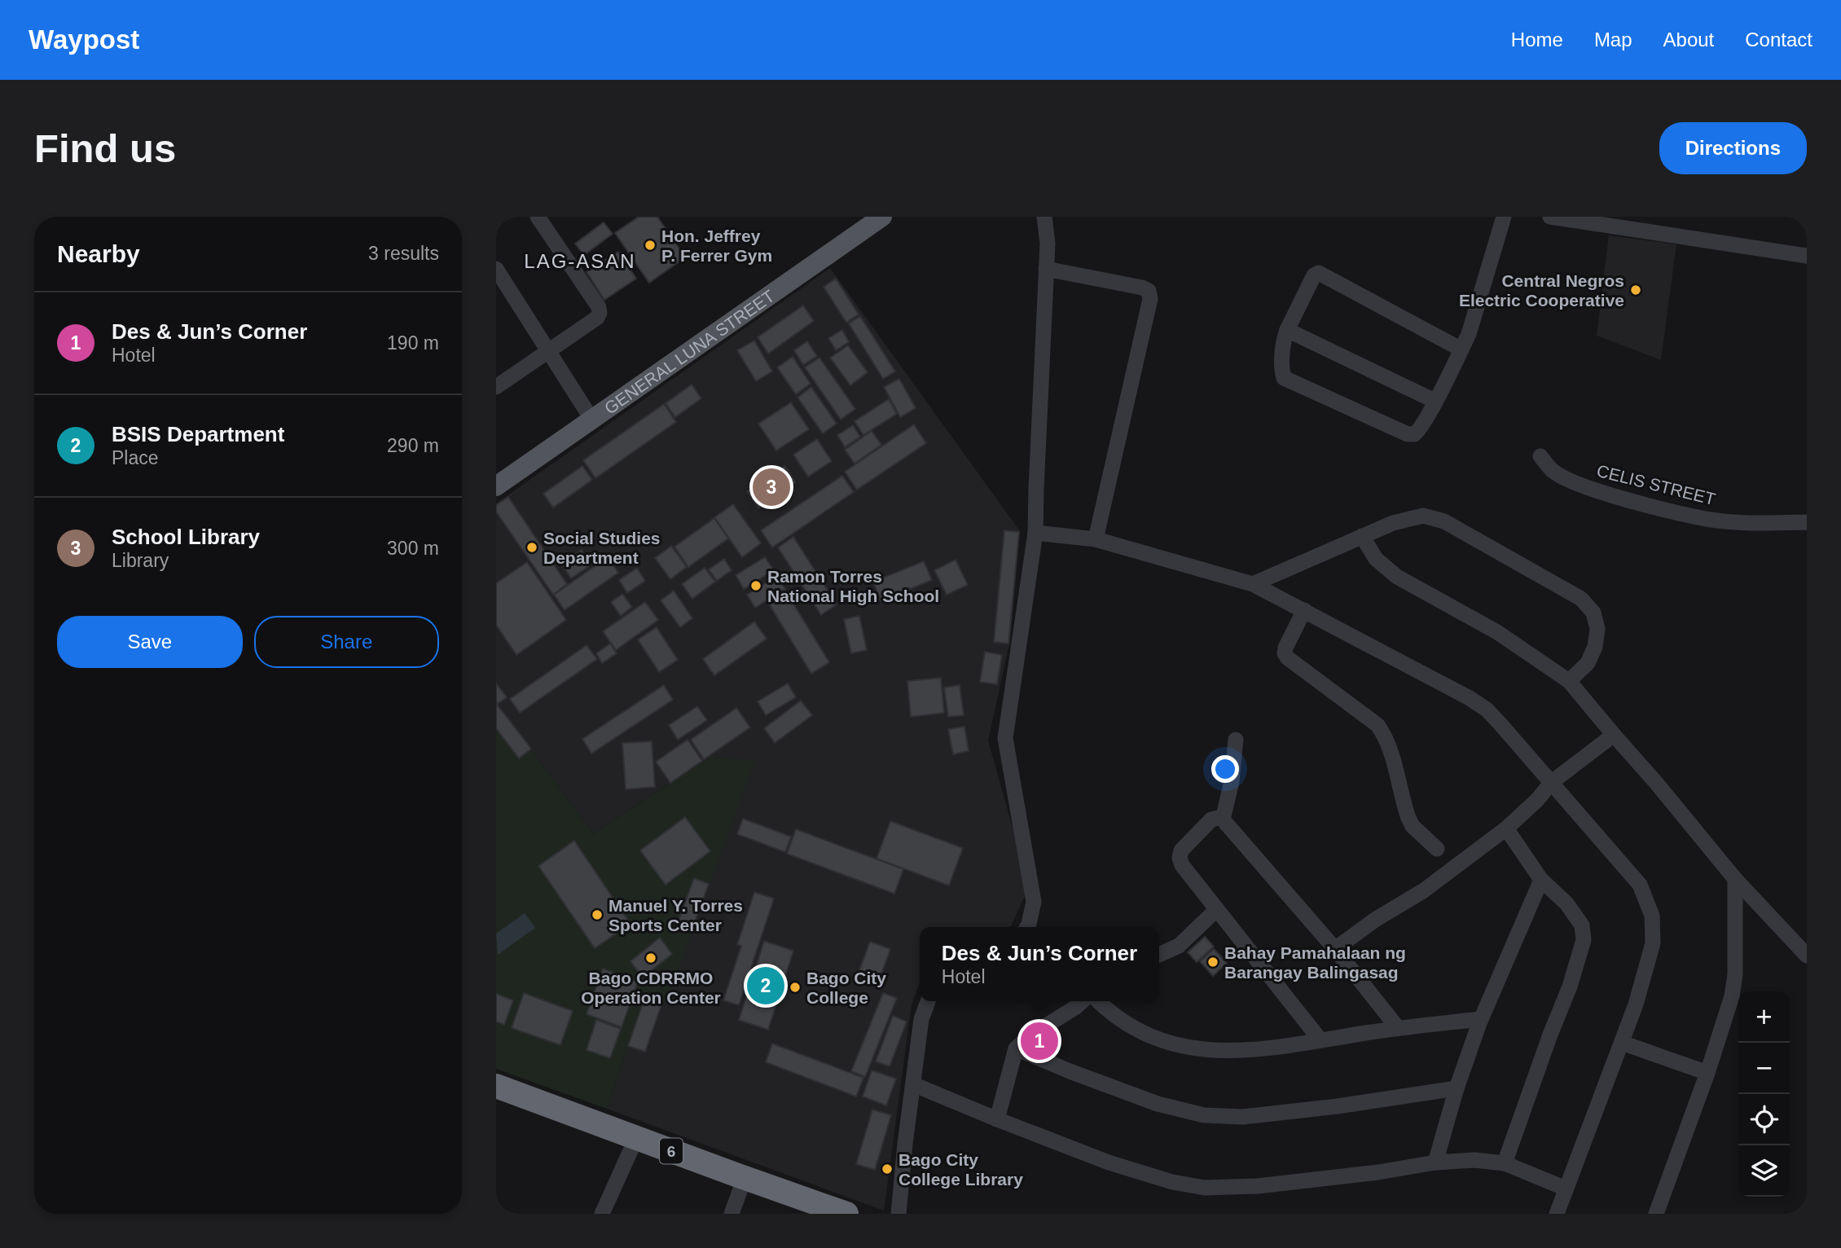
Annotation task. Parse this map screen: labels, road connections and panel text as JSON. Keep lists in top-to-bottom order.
{
  "streets": {
    "highway": ["6"],
    "main road": ["GENERAL LUNA STREET"],
    "street": ["CELIS STREET"]
  },
  "districts": ["LAG-ASAN"],
  "places": [
    "Hon. Jeffrey P. Ferrer Gym",
    "Central Negros Electric Cooperative",
    "Social Studies Department",
    "Ramon Torres National High School",
    "Manuel Y. Torres Sports Center",
    "Bago CDRRMO Operation Center",
    "Bahay Pamahalaan ng Barangay Balingasag",
    "Bago City College",
    "Bago City College Library"
  ],
  "page": {
    "header": "Waypost",
    "nav": [
      "Home",
      "Map",
      "About",
      "Contact"
    ],
    "buttons": [
      "Directions",
      ["Save", "Share"]
    ],
    "title": "Find us",
    "heading": ["Nearby", "3 results"],
    "list": [
      {
        "mark": "1",
        "name": "Des & Jun’s Corner",
        "note": "Hotel",
        "value": "190 m"
      },
      {
        "mark": "2",
        "name": "BSIS Department",
        "note": "Place",
        "value": "290 m"
      },
      {
        "mark": "3",
        "name": "School Library",
        "note": "Library",
        "value": "300 m"
      }
    ],
    "pins": ["3", "2", "1"],
    "popup": ["Des & Jun’s Corner", "Hotel"],
    "map_buttons": ["+", "−"]
  }
}
